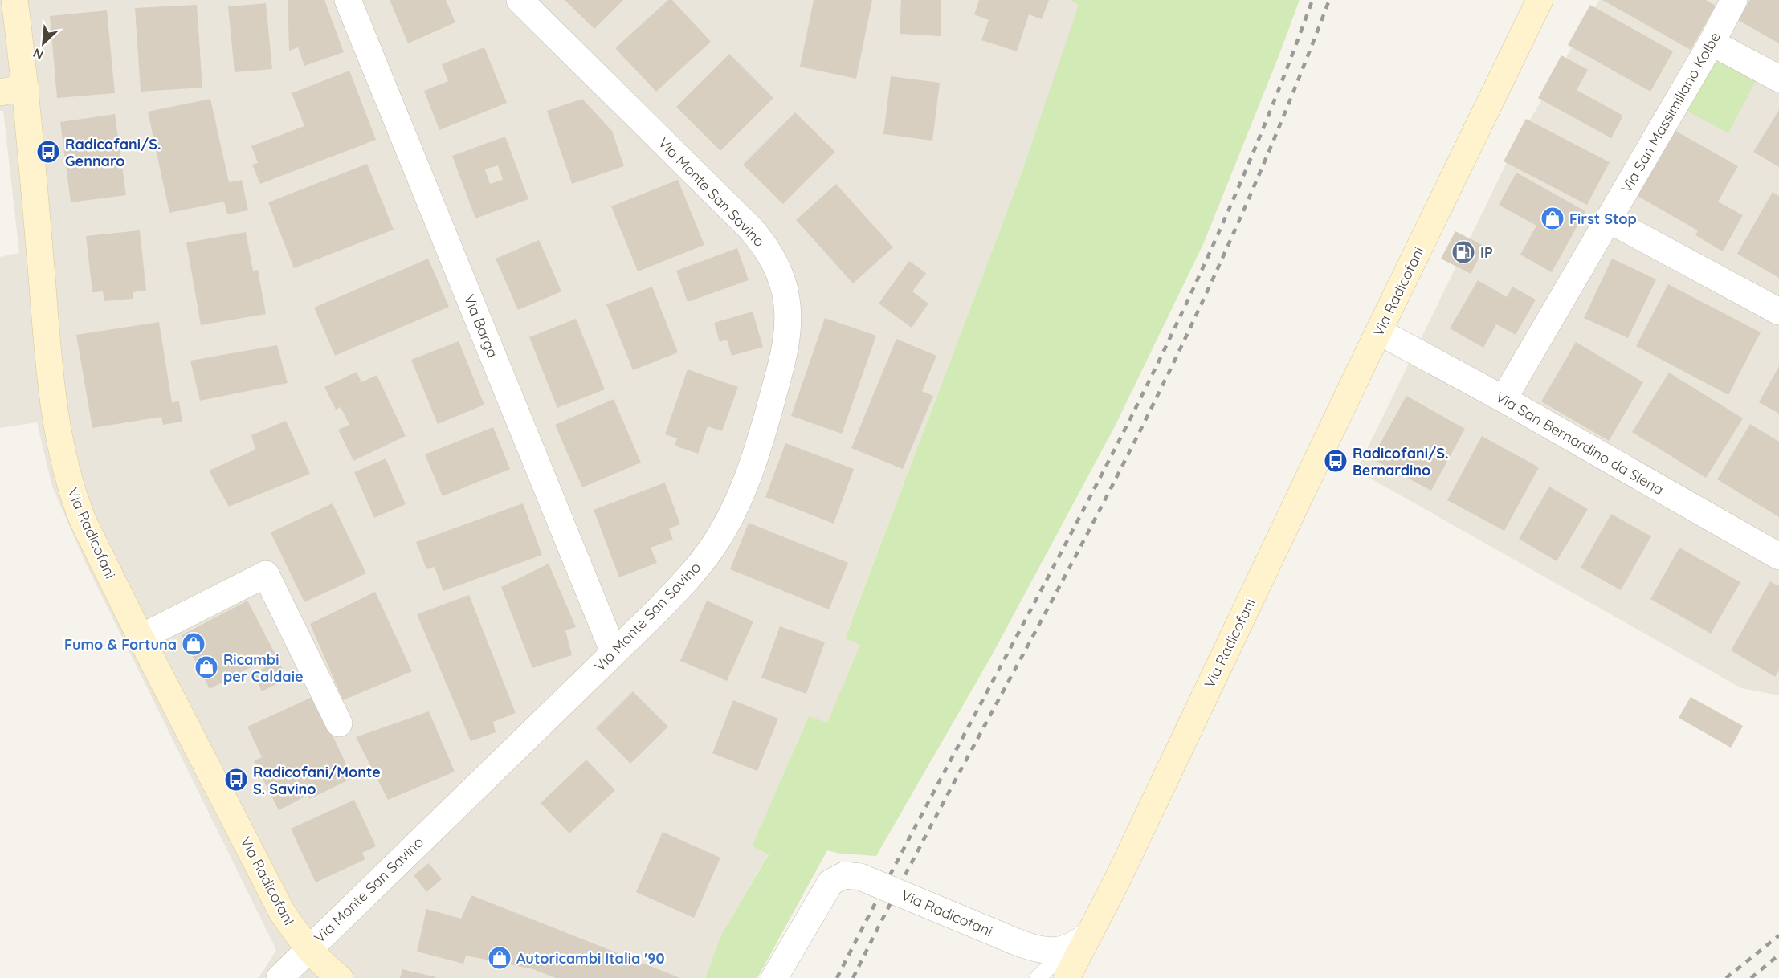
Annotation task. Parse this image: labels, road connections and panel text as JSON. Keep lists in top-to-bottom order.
{
  "streets": {
    "street": [
      "Via San Massimiliano Kolbe",
      "Via Monte San Savino",
      "Via Radicofani",
      "Via Barga",
      "Via San Bernardino da Siena"
    ]
  },
  "crossings": [
    ["Via San Massimiliano Kolbe", "Via San Bernardino da Siena"],
    ["Via Monte San Savino", "Via Radicofani"],
    ["Via Monte San Savino", "Via Barga"],
    ["Via Radicofani", "Via San Bernardino da Siena"]
  ],
  "places": {
    "bus stop": ["Radicofani/S. Gennaro", "Radicofani/S. Bernardino", "Radicofani/Monte S. Savino"],
    "shop": [
      "First Stop",
      "Fumo & Fortuna",
      "Ricambi per Caldaie",
      "Autoricambi Italia '90"
    ],
    "fuel station": ["IP"]
  },
  "north": "bottom left"
}
